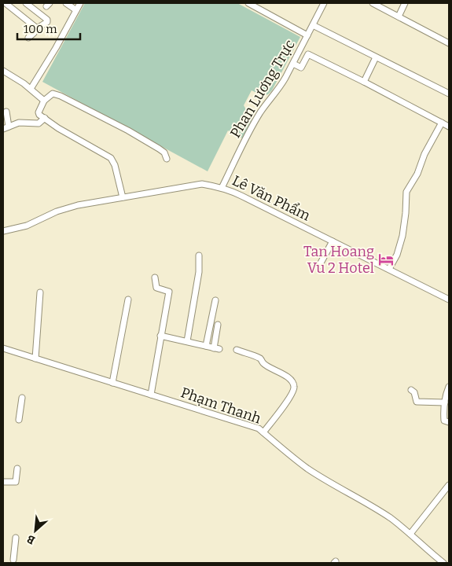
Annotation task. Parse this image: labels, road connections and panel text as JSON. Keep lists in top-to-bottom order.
{
  "streets": {
    "street": ["Phan Lương Trực", "Lê Văn Phẩm", "Phạm Thanh"]
  },
  "crossings": [
    ["Phan Lương Trực", "Lê Văn Phẩm"]
  ],
  "places": {
    "hotel": ["Tan Hoang Vu 2 Hotel"]
  },
  "scale_bar": "100 m",
  "north": "bottom left"
}
